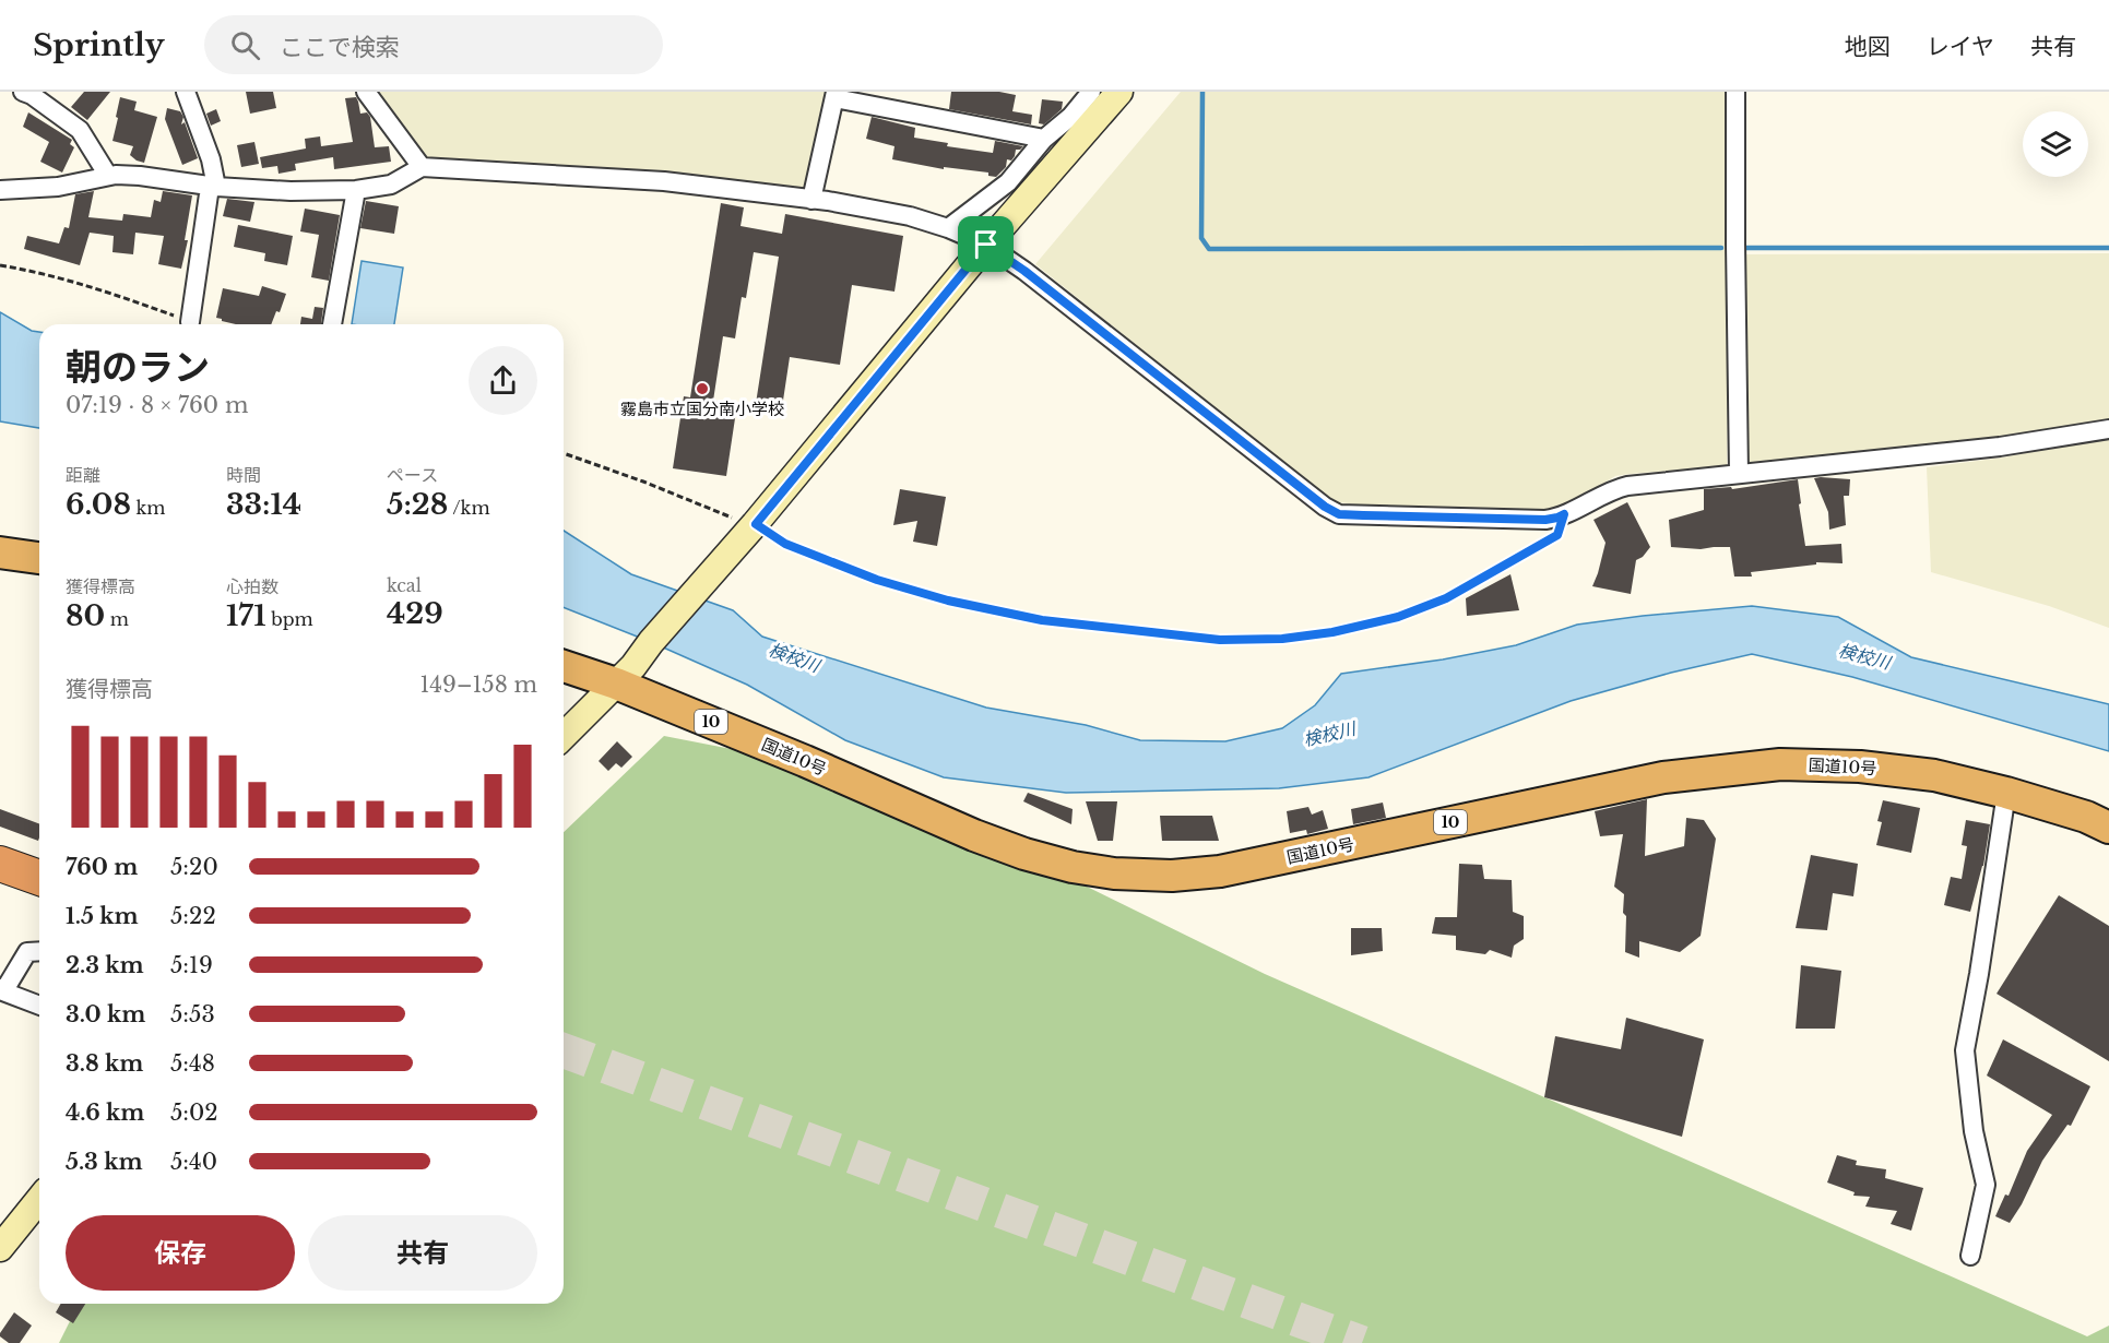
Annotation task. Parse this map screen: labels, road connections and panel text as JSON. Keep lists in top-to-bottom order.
{
  "streets": {
    "highway": ["10", "国道10号"]
  },
  "water": ["検校川"],
  "places": ["霧島市立国分南小学校"],
  "page": {
    "header": "Sprintly",
    "search": "ここで検索",
    "nav": ["地図", "レイヤ", "共有"],
    "heading": ["朝のラン", "07:19 · 8 × 760 m"],
    "stats": [
      ["距離", "6.08 km"],
      ["時間", "33:14"],
      ["ペース", "5:28 /km"],
      ["獲得標高", "80 m"],
      ["心拍数", "171 bpm"],
      ["kcal", "429"]
    ],
    "chart": ["獲得標高", "149–158 m"],
    "list": [
      {
        "name": "760 m",
        "note": "5:20"
      },
      {
        "name": "1.5 km",
        "note": "5:22"
      },
      {
        "name": "2.3 km",
        "note": "5:19"
      },
      {
        "name": "3.0 km",
        "note": "5:53"
      },
      {
        "name": "3.8 km",
        "note": "5:48"
      },
      {
        "name": "4.6 km",
        "note": "5:02"
      },
      {
        "name": "5.3 km",
        "note": "5:40"
      }
    ],
    "buttons": ["保存", "共有"]
  }
}
